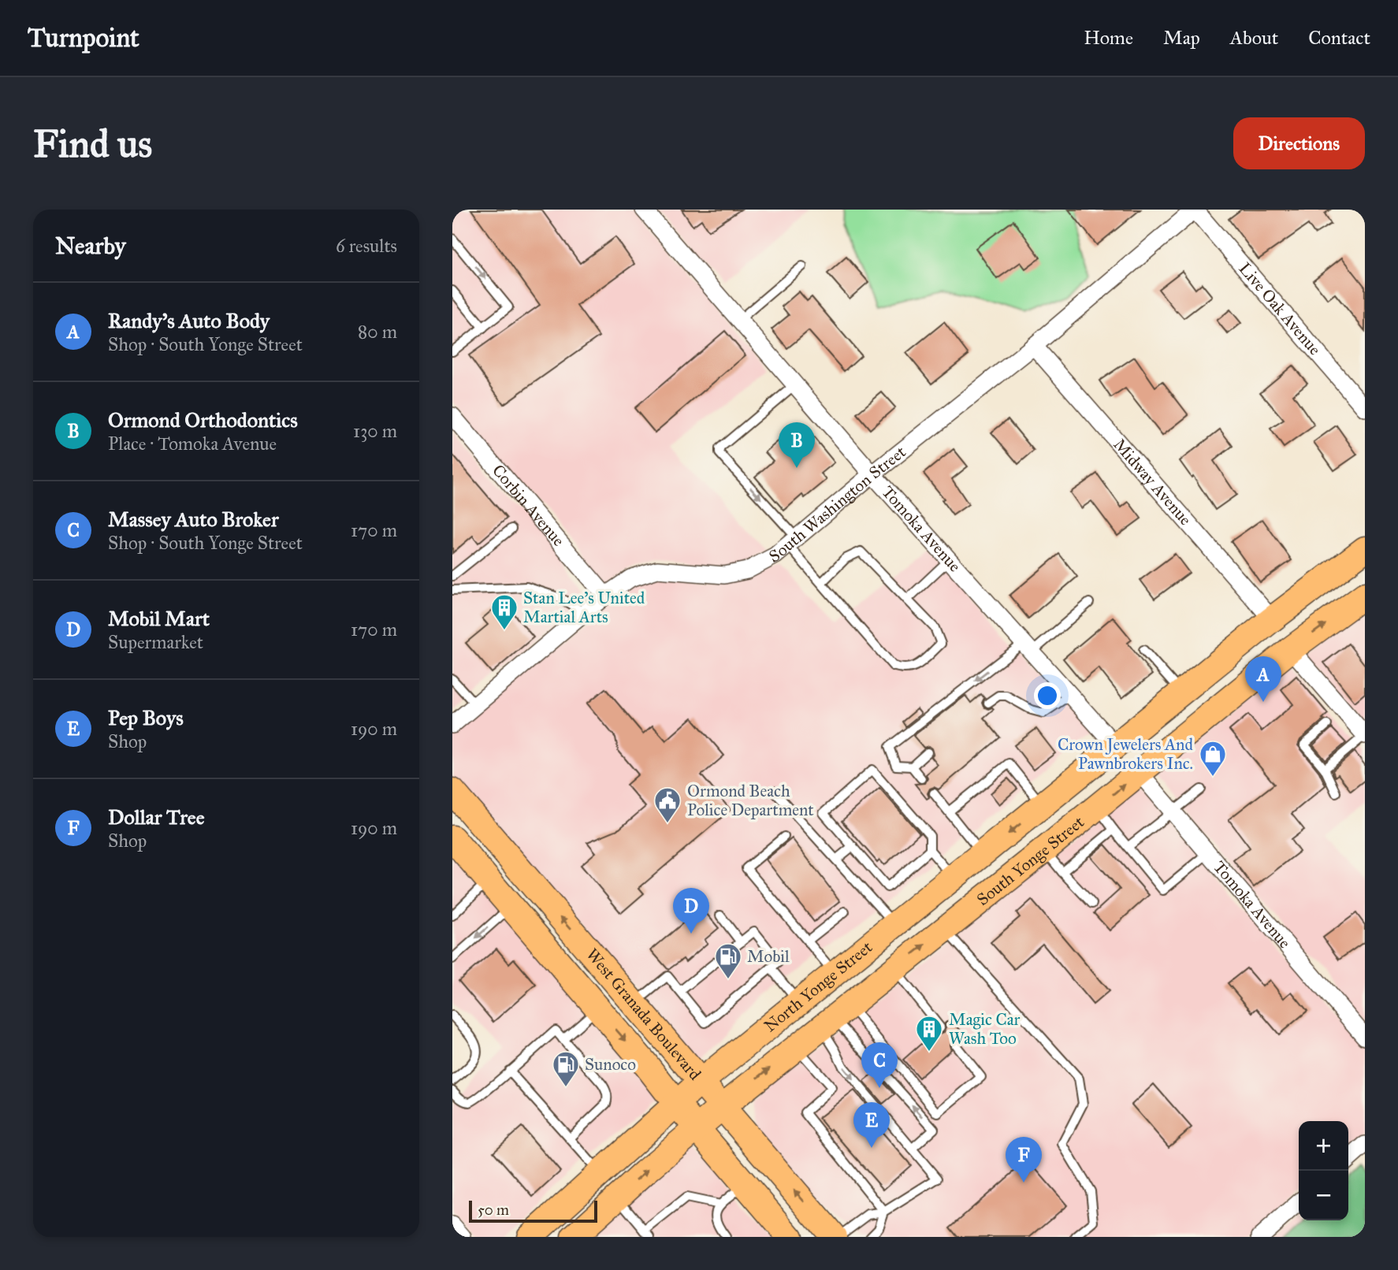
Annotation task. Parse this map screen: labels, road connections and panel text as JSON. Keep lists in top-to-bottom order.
{
  "streets": {
    "main road": ["South Yonge Street", "North Yonge Street", "West Granada Boulevard"],
    "street": [
      "Live Oak Avenue",
      "Midway Avenue",
      "South Washington Street",
      "Corbin Avenue",
      "Tomoka Avenue"
    ]
  },
  "crossings": [
    ["Live Oak Avenue", "South Washington Street"],
    ["Midway Avenue", "South Washington Street"],
    ["South Washington Street", "Corbin Avenue"],
    ["South Washington Street", "Tomoka Avenue"],
    ["Tomoka Avenue", "South Yonge Street"],
    ["Tomoka Avenue", "North Yonge Street"],
    ["South Yonge Street", "West Granada Boulevard"],
    ["North Yonge Street", "West Granada Boulevard"]
  ],
  "places": {
    "building": ["Stan Lee's United Martial Arts", "Magic Car Wash Too"],
    "shop": ["Crown Jewelers And Pawnbrokers Inc."],
    "public building": ["Ormond Beach Police Department"],
    "fuel station": ["Mobil", "Sunoco"]
  },
  "scale_bar": "50 m",
  "page": {
    "header": "Turnpoint",
    "nav": [
      "Home",
      "Map",
      "About",
      "Contact"
    ],
    "buttons": "Directions",
    "title": "Find us",
    "heading": ["Nearby", "6 results"],
    "list": [
      {
        "mark": "A",
        "name": "Randy's Auto Body",
        "note": "Shop · South Yonge Street",
        "value": "80 m"
      },
      {
        "mark": "B",
        "name": "Ormond Orthodontics",
        "note": "Place · Tomoka Avenue",
        "value": "130 m"
      },
      {
        "mark": "C",
        "name": "Massey Auto Broker",
        "note": "Shop · South Yonge Street",
        "value": "170 m"
      },
      {
        "mark": "D",
        "name": "Mobil Mart",
        "note": "Supermarket",
        "value": "170 m"
      },
      {
        "mark": "E",
        "name": "Pep Boys",
        "note": "Shop",
        "value": "190 m"
      },
      {
        "mark": "F",
        "name": "Dollar Tree",
        "note": "Shop",
        "value": "190 m"
      }
    ],
    "pins": [
      "B",
      "A",
      "D",
      "C",
      "E",
      "F"
    ],
    "map_buttons": ["+", "−"],
    "scale": "50 m"
  }
}
